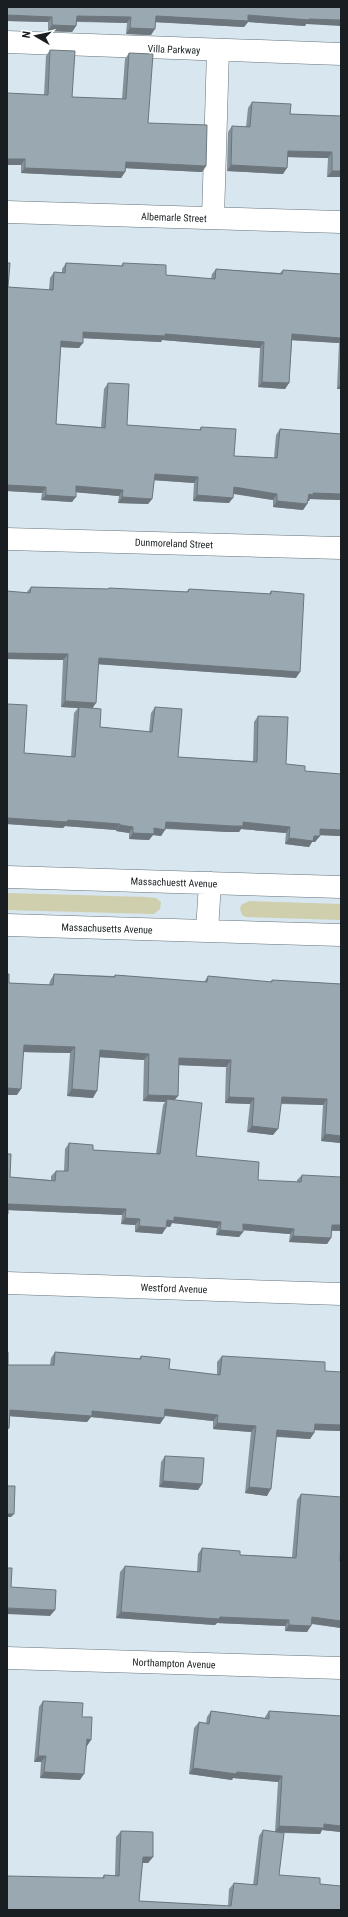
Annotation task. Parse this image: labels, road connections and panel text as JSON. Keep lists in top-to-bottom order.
{
  "streets": {
    "street": [
      "Villa Parkway",
      "Albemarle Street",
      "Dunmoreland Street",
      "Massachuestt Avenue",
      "Massachusetts Avenue",
      "Westford Avenue",
      "Northampton Avenue"
    ]
  },
  "north": "left"
}
